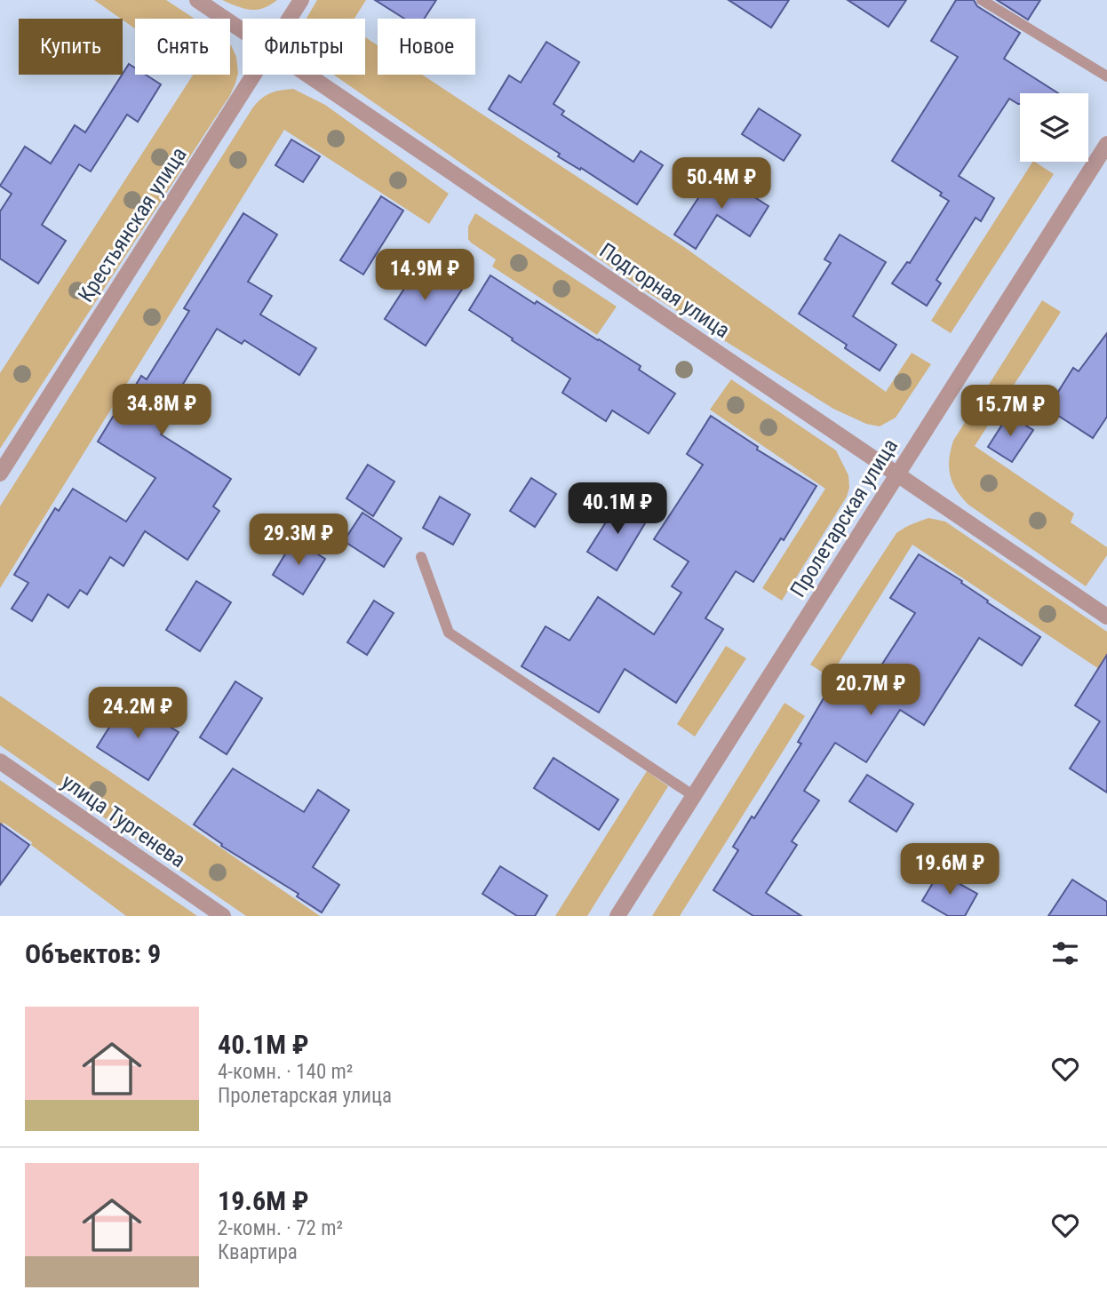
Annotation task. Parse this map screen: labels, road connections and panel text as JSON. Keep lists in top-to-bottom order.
{
  "streets": {
    "street": [
      "Крестьянская улица",
      "Подгорная улица",
      "Пролетарская улица",
      "улица Тургенева"
    ]
  },
  "crossings": [
    ["Подгорная улица", "Пролетарская улица"]
  ],
  "page": {
    "chip": [
      "Купить",
      "Снять",
      "Фильтры",
      "Новое"
    ],
    "price": [
      "50.4M ₽",
      "14.9M ₽",
      "34.8M ₽",
      "15.7M ₽",
      "40.1M ₽",
      "29.3M ₽",
      "20.7M ₽",
      "24.2M ₽",
      "19.6M ₽"
    ],
    "heading": "Объектов: 9",
    "list": [
      {
        "name": "40.1M ₽",
        "note": "4-комн. · 140 m² · Пролетарская улица"
      },
      {
        "name": "19.6M ₽",
        "note": "2-комн. · 72 m² · Квартира"
      }
    ]
  }
}
